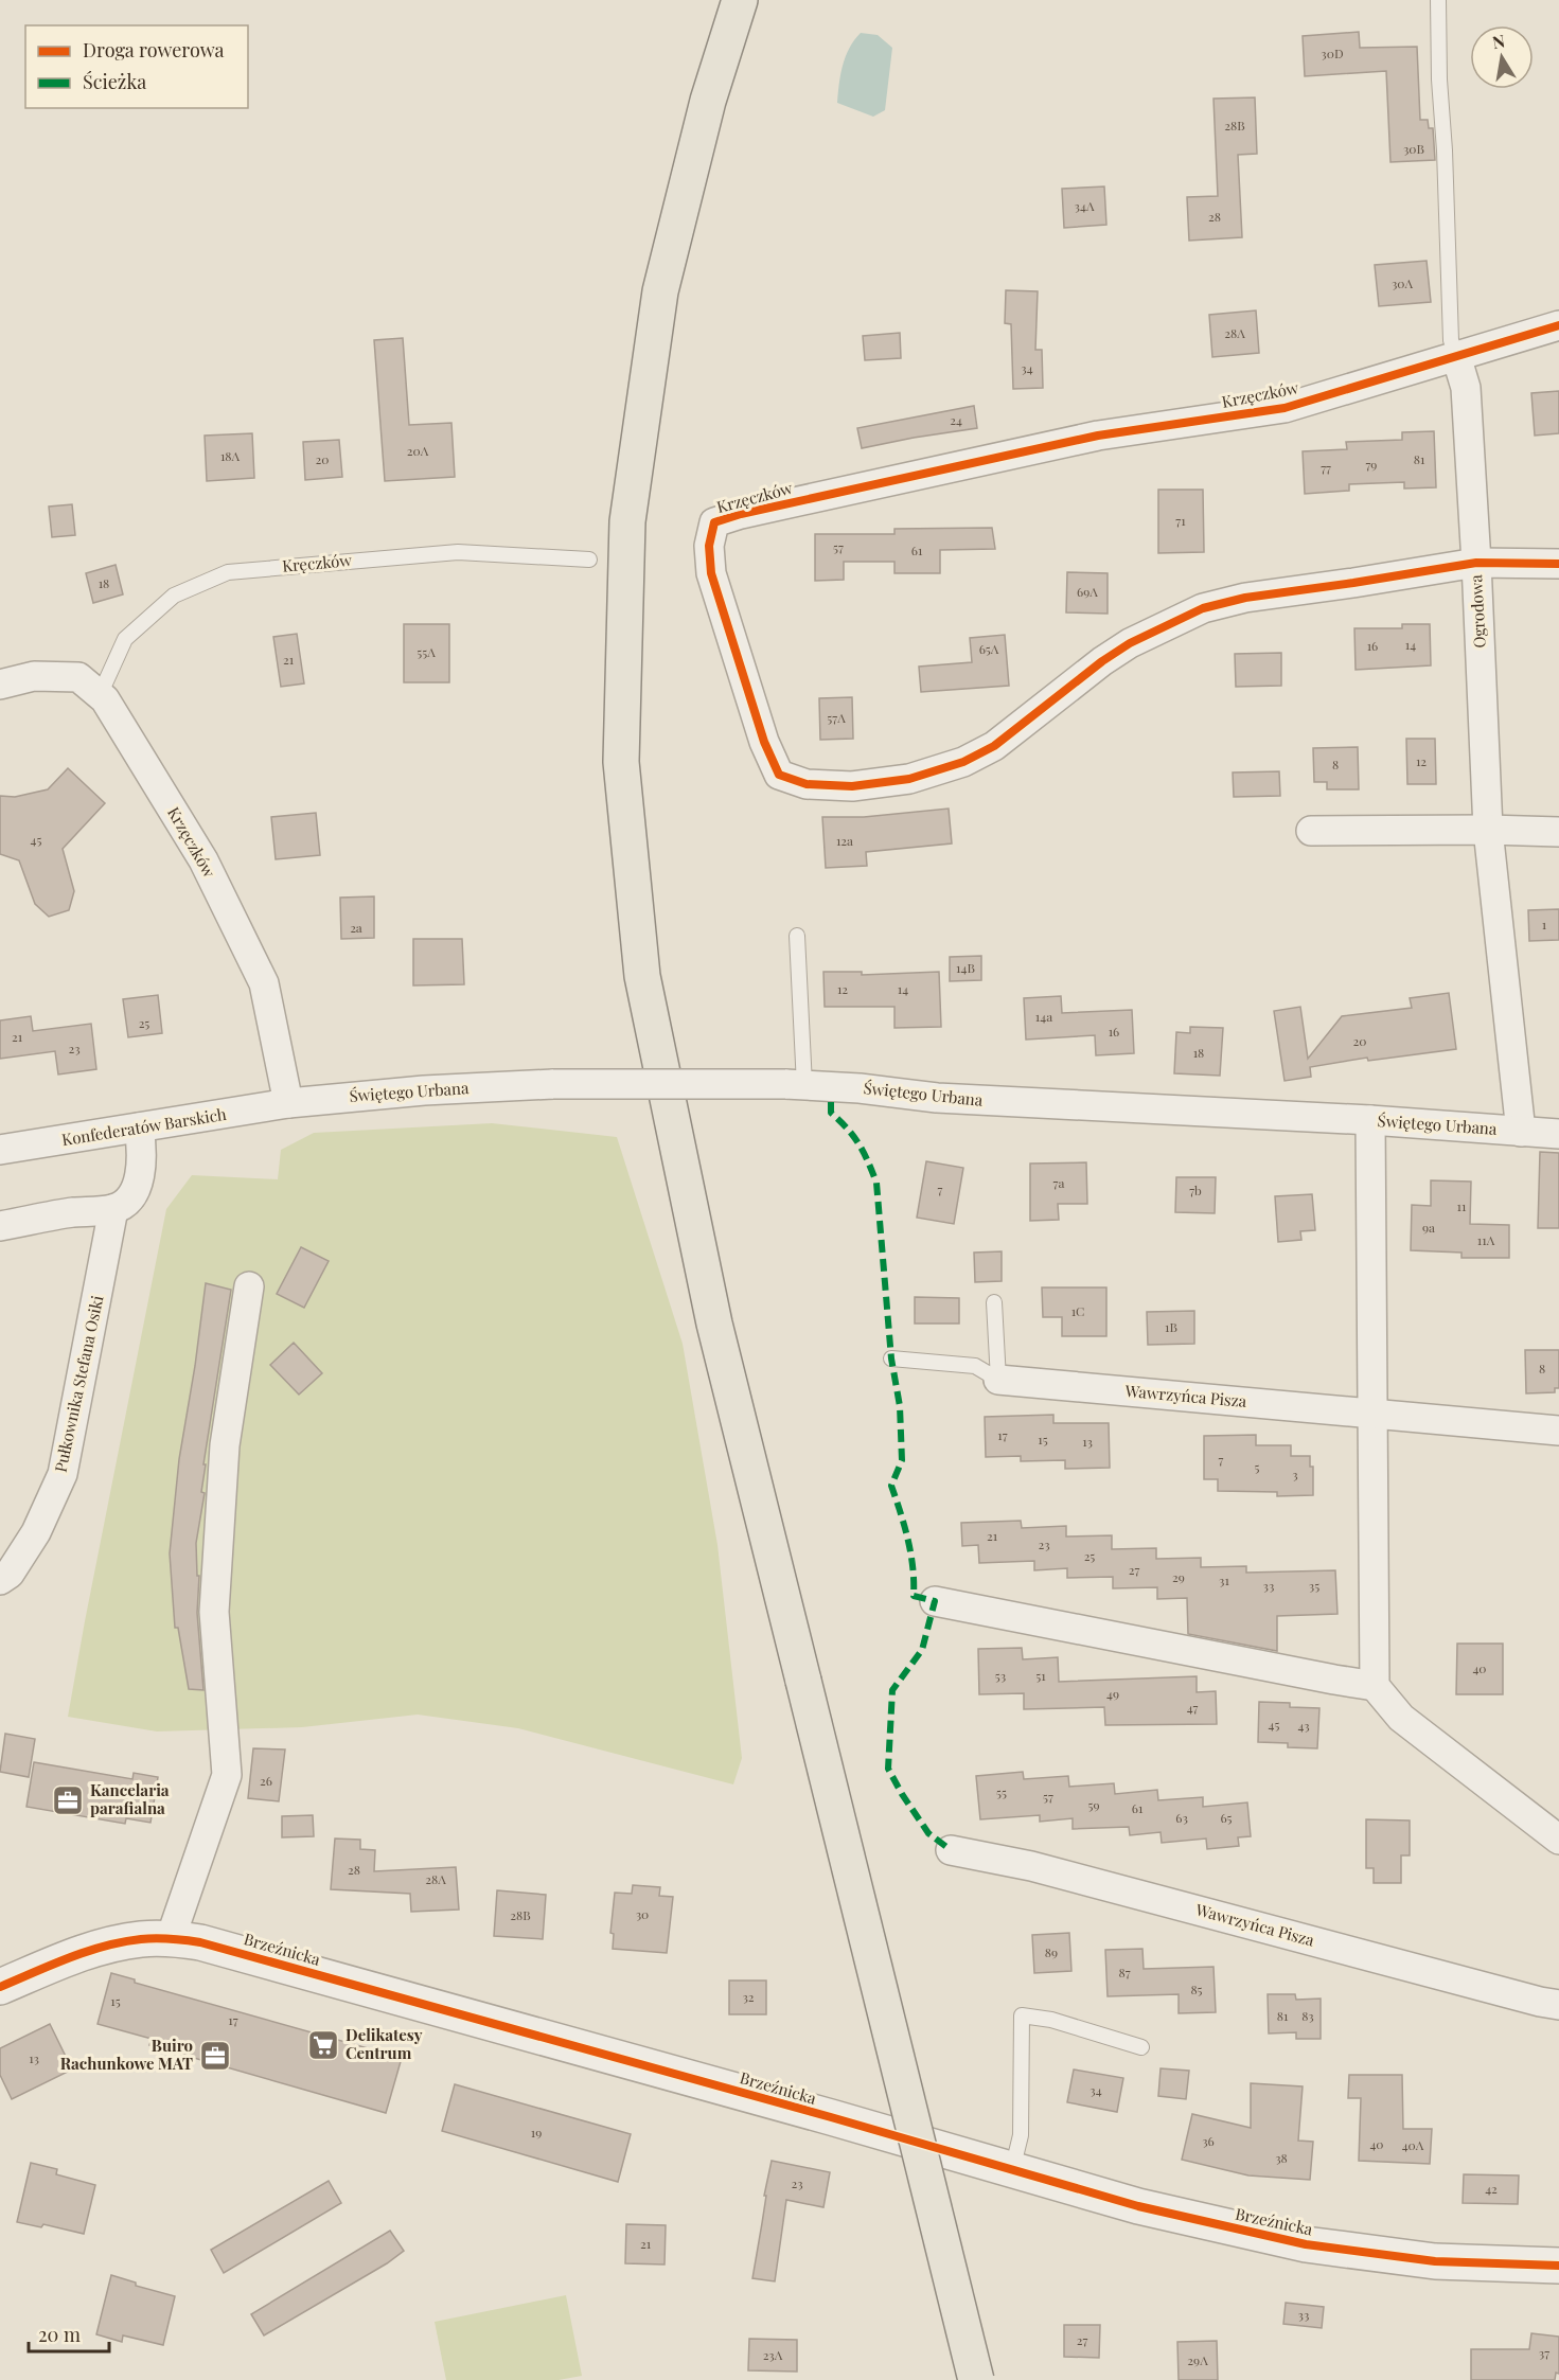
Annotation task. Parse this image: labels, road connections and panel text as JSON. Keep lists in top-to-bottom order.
{
  "streets": {
    "street": [
      "Krzęczków",
      "Ogrodowa",
      "Świętego Urbana",
      "Konfederatów Barskich",
      "Pułkownika Stefana Osiki",
      "Wawrzyńca Pisza",
      "Brzeźnicka"
    ],
    "lane": ["Kręczków"]
  },
  "crossings": [
    ["Krzęczków", "Kręczków"],
    ["Krzęczków", "Ogrodowa"],
    ["Krzęczków", "Świętego Urbana"],
    ["Krzęczków", "Konfederatów Barskich"],
    ["Ogrodowa", "Świętego Urbana"],
    ["Świętego Urbana", "Konfederatów Barskich"]
  ],
  "places": {
    "office": ["Kancelaria parafialna", "Buiro Rachunkowe MAT"],
    "supermarket": ["Delikatesy Centrum"]
  },
  "house_numbers": [
    "30D",
    "28B",
    "30B",
    "34A",
    "28",
    "30A",
    "28A",
    "34",
    "24",
    "20A",
    "18A",
    "20",
    "81",
    "79",
    "77",
    "71",
    "57",
    "61",
    "18",
    "69A",
    "14",
    "16",
    "65A",
    "55A",
    "21",
    "57A",
    "12",
    "8",
    "45",
    "12a",
    "1",
    "2a",
    "14B",
    "12",
    "14",
    "14a",
    "25",
    "16",
    "21",
    "20",
    "23",
    "18",
    "7a",
    "7",
    "7b",
    "11",
    "9a",
    "11A",
    "1C",
    "1B",
    "8",
    "17",
    "15",
    "13",
    "7",
    "5",
    "3",
    "21",
    "23",
    "25",
    "27",
    "29",
    "31",
    "33",
    "35",
    "40",
    "53",
    "51",
    "49",
    "47",
    "45",
    "43",
    "26",
    "55",
    "57",
    "59",
    "61",
    "63",
    "65",
    "28",
    "28A",
    "30",
    "28B",
    "89",
    "87",
    "85",
    "32",
    "15",
    "81",
    "83",
    "17",
    "13",
    "34",
    "19",
    "36",
    "40",
    "40A",
    "38",
    "23",
    "42",
    "21",
    "33",
    "27",
    "37",
    "23A",
    "29A"
  ],
  "legend": ["Droga rowerowa", "Ścieżka"],
  "scale_bar": "20 m",
  "north": "top"
}
